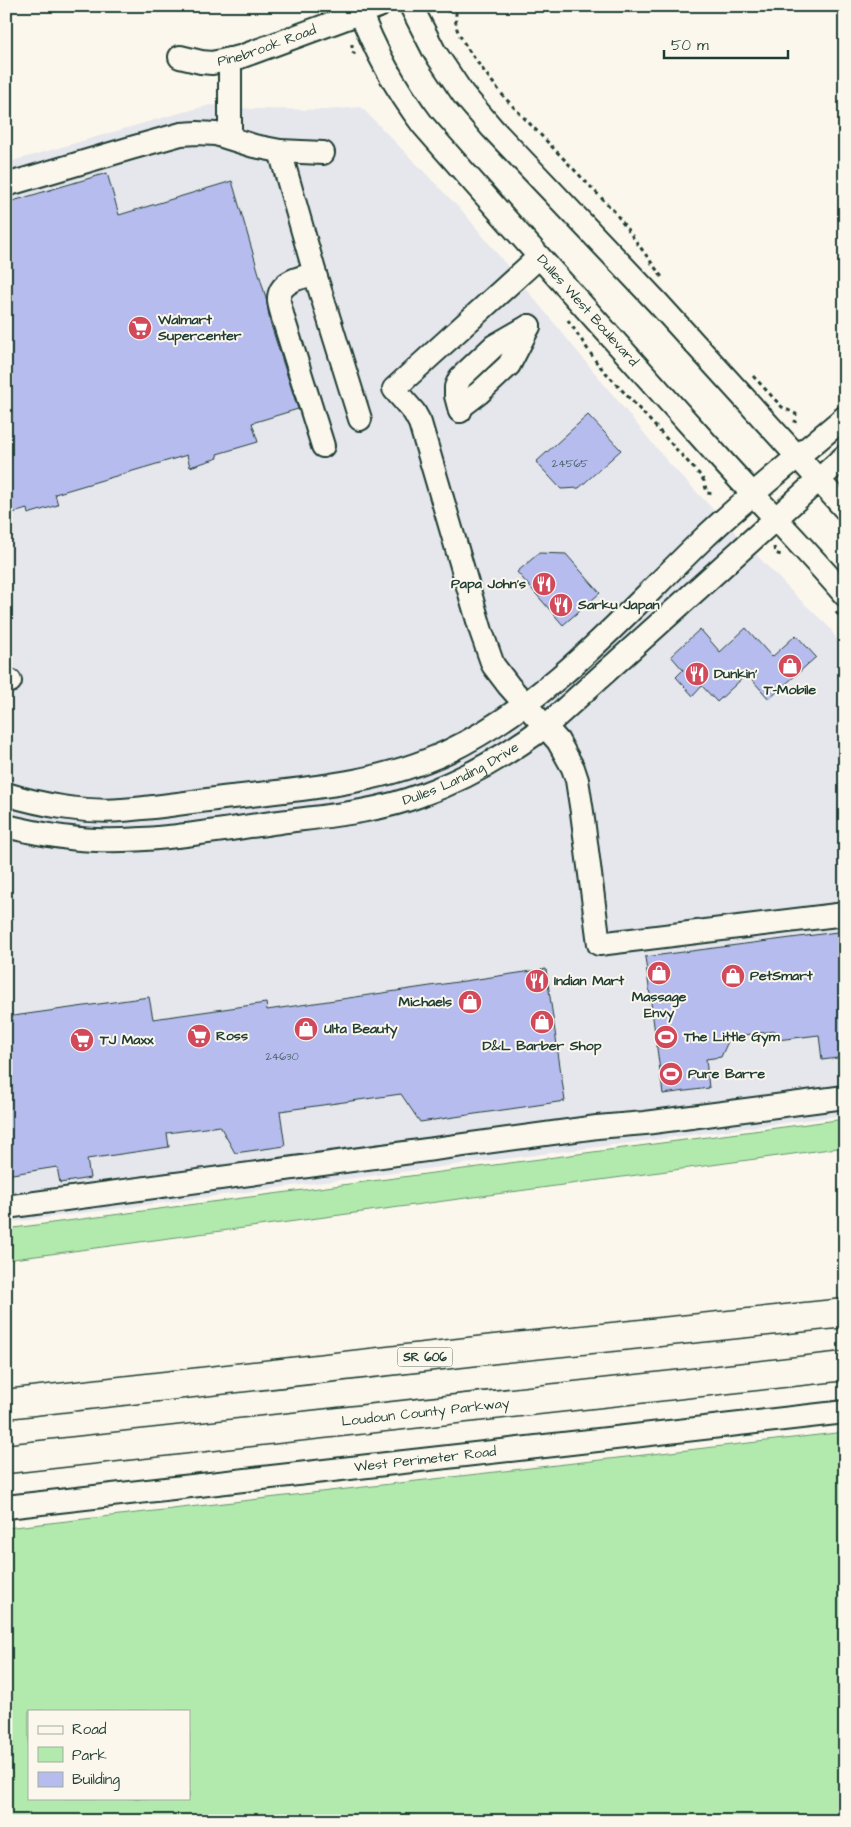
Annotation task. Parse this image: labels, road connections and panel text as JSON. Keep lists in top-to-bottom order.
{
  "streets": {
    "main road": ["SR 606", "Loudoun County Parkway"],
    "street": [
      "Pinebrook Road",
      "Dulles West Boulevard",
      "Dulles Landing Drive",
      "West Perimeter Road"
    ]
  },
  "crossings": [
    ["Pinebrook Road", "Dulles West Boulevard"],
    ["Dulles West Boulevard", "Dulles Landing Drive"]
  ],
  "places": {
    "supermarket": ["Walmart Supercenter", "Ross", "TJ Maxx"],
    "restaurant": [
      "Papa John's",
      "Sarku Japan",
      "Dunkin'",
      "Indian Mart"
    ],
    "shop": [
      "T-Mobile",
      "Massage Envy",
      "PetSmart",
      "Michaels",
      "D&L Barber Shop",
      "Ulta Beauty"
    ],
    "sports": ["The Little Gym", "Pure Barre"]
  },
  "house_numbers": ["24565", "24630"],
  "legend": ["Road", "Park", "Building"],
  "scale_bar": "50 m"
}
